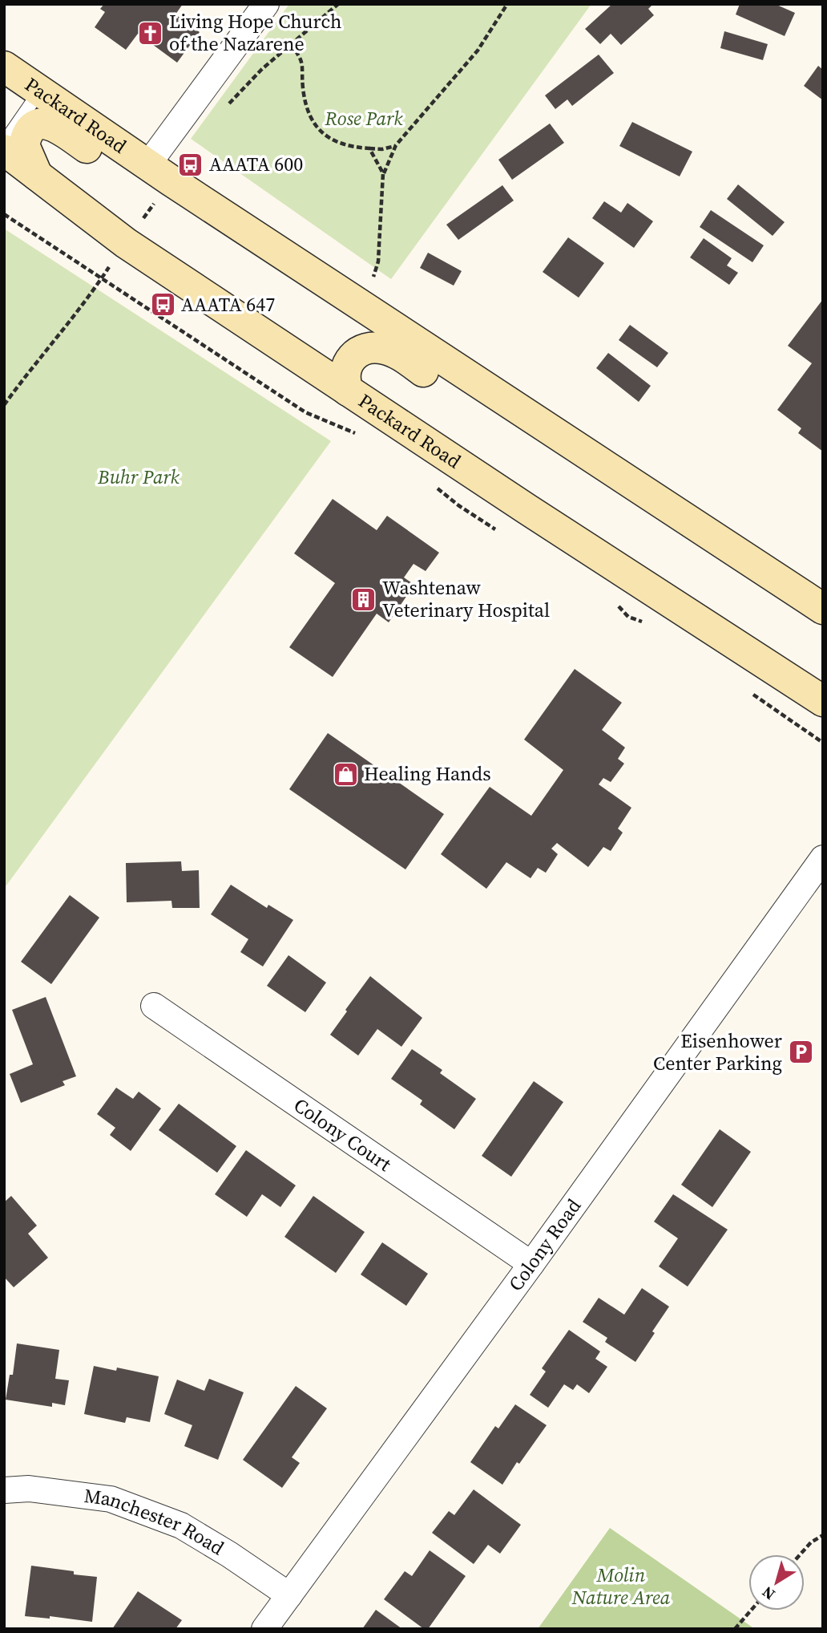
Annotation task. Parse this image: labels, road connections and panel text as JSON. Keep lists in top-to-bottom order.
{
  "streets": {
    "main road": ["Packard Road"],
    "street": ["Colony Court", "Colony Road", "Manchester Road"]
  },
  "crossings": [
    ["Colony Court", "Colony Road"],
    ["Colony Road", "Manchester Road"]
  ],
  "parks": ["Rose Park", "Buhr Park", "Molin Nature Area"],
  "places": {
    "church": ["Living Hope Church of the Nazarene"],
    "bus stop": ["AAATA 600", "AAATA 647"],
    "building": ["Washtenaw Veterinary Hospital"],
    "shop": ["Healing Hands"],
    "parking": ["Eisenhower Center Parking"]
  },
  "north": "bottom left"
}
